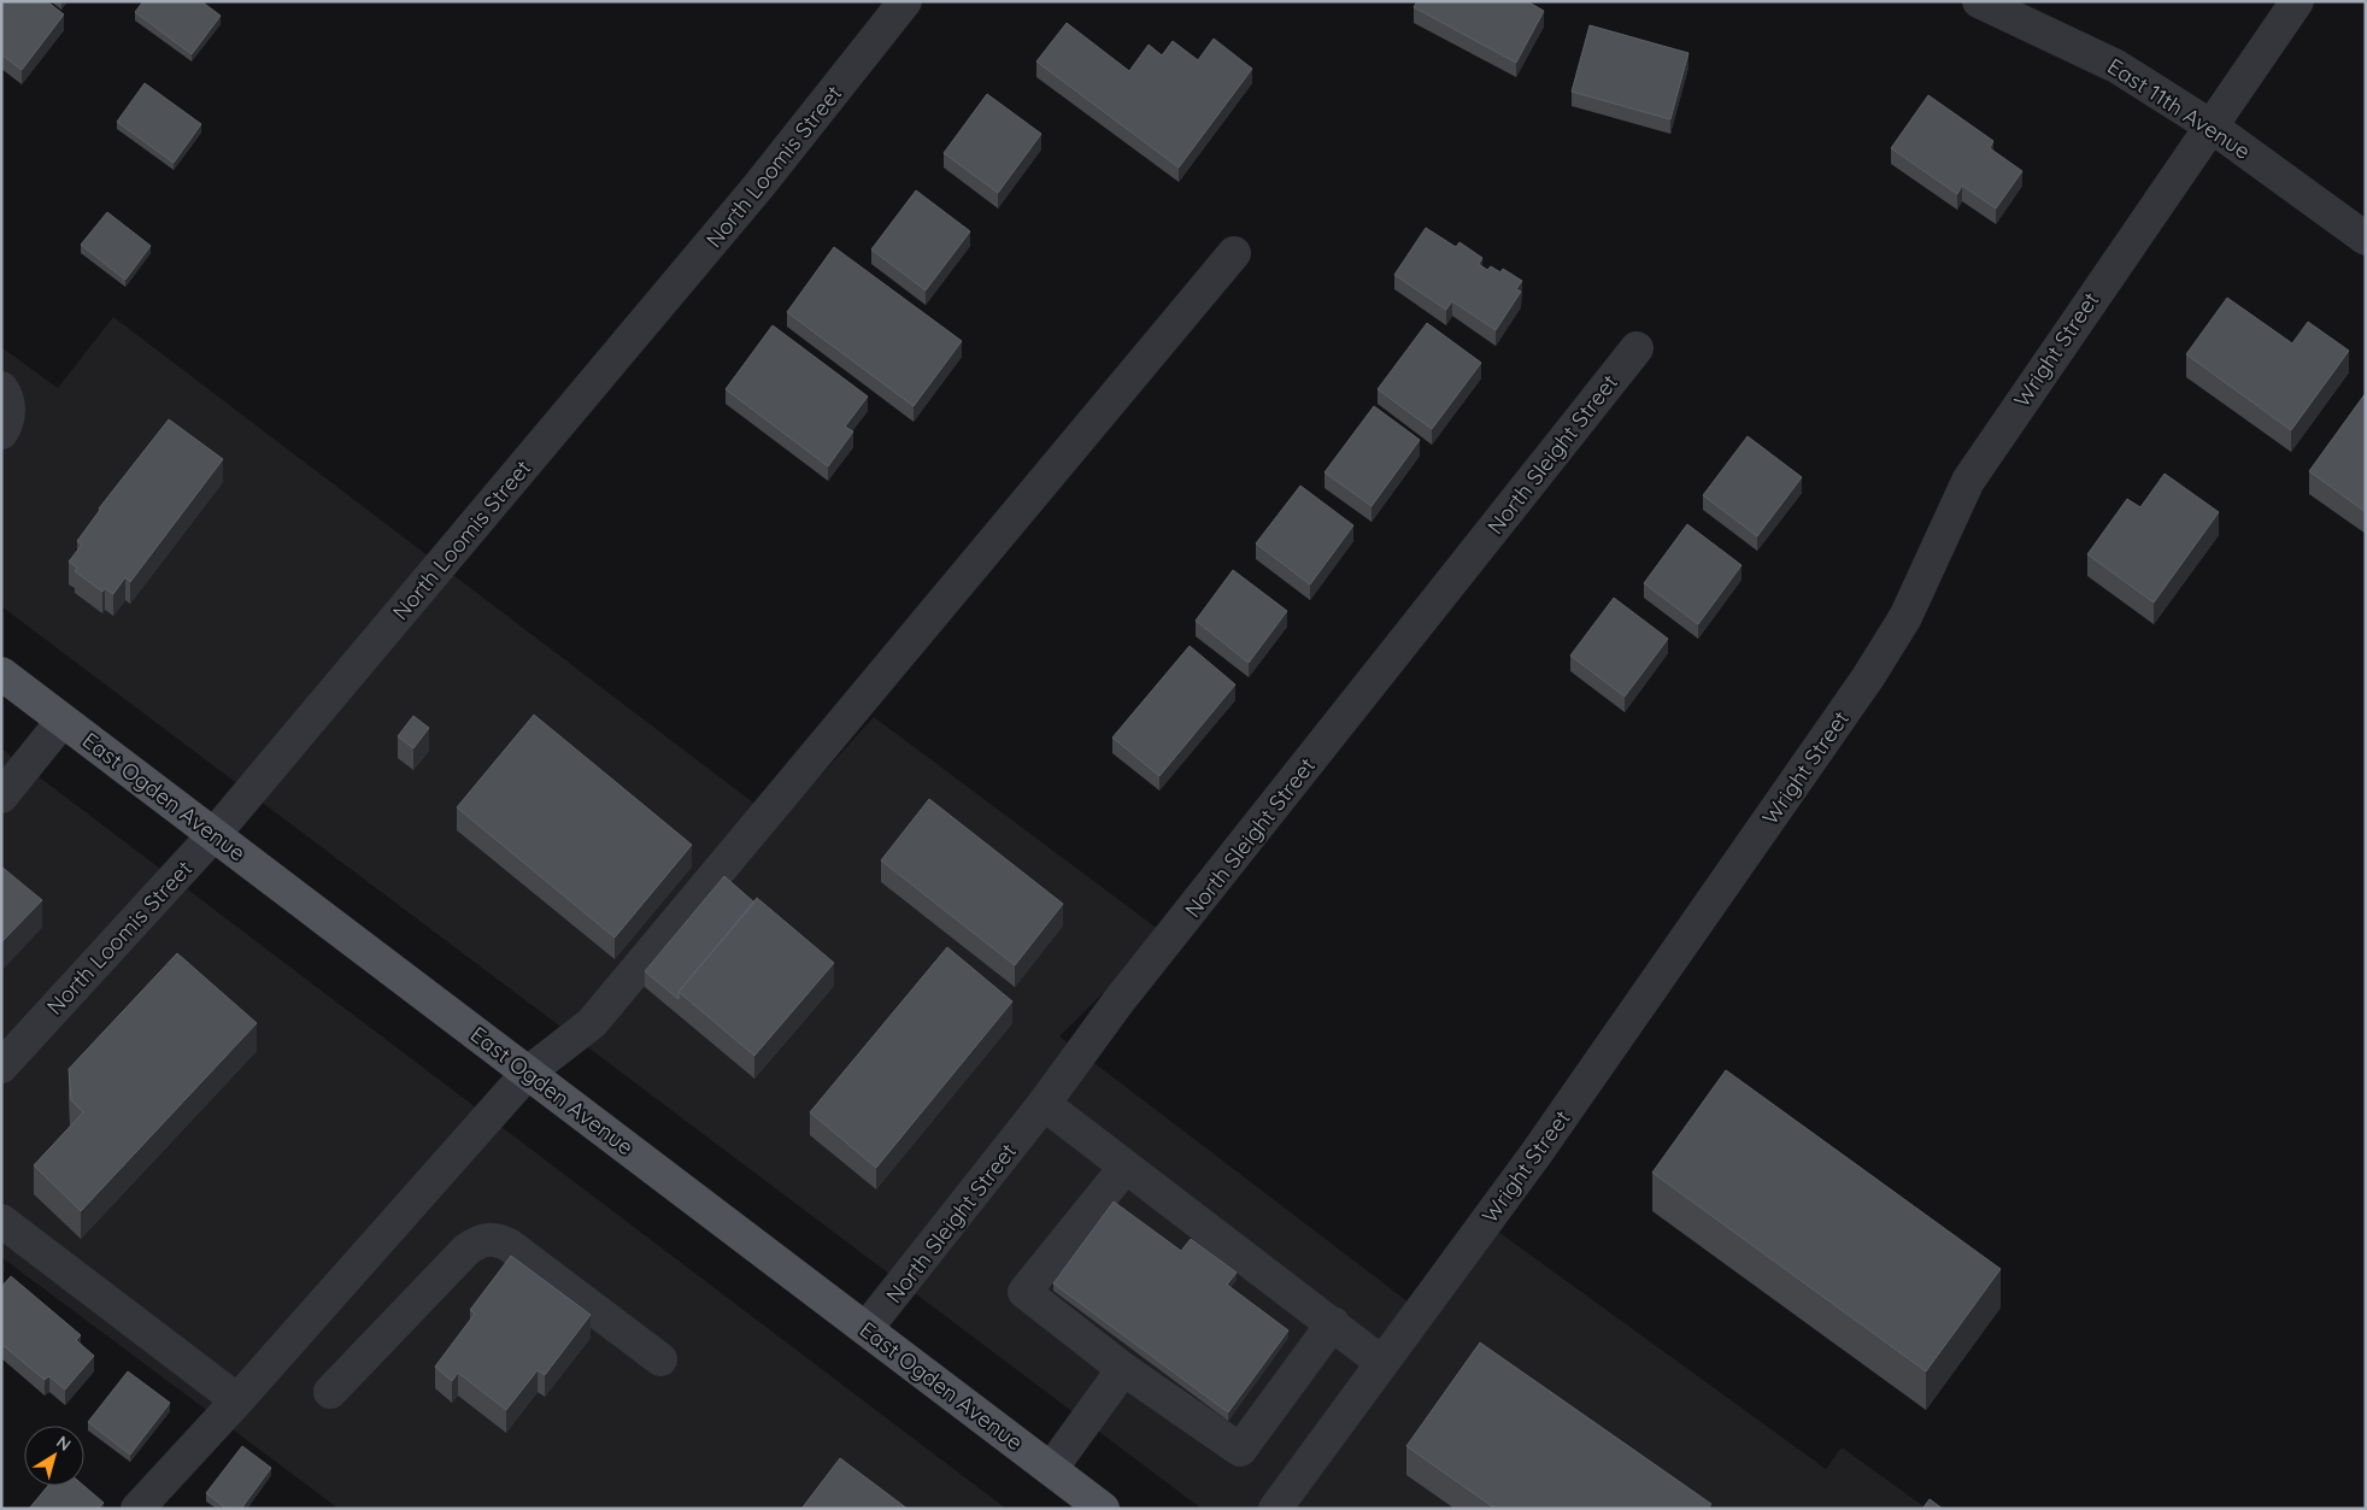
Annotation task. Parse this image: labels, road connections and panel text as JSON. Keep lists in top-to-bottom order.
{
  "streets": {
    "main road": ["East Ogden Avenue"],
    "street": [
      "East 11th Avenue",
      "North Loomis Street",
      "Wright Street",
      "North Sleight Street"
    ]
  },
  "crossings": [
    ["East 11th Avenue", "Wright Street"],
    ["North Loomis Street", "East Ogden Avenue"],
    ["North Sleight Street", "East Ogden Avenue"]
  ],
  "north": "top right"
}
